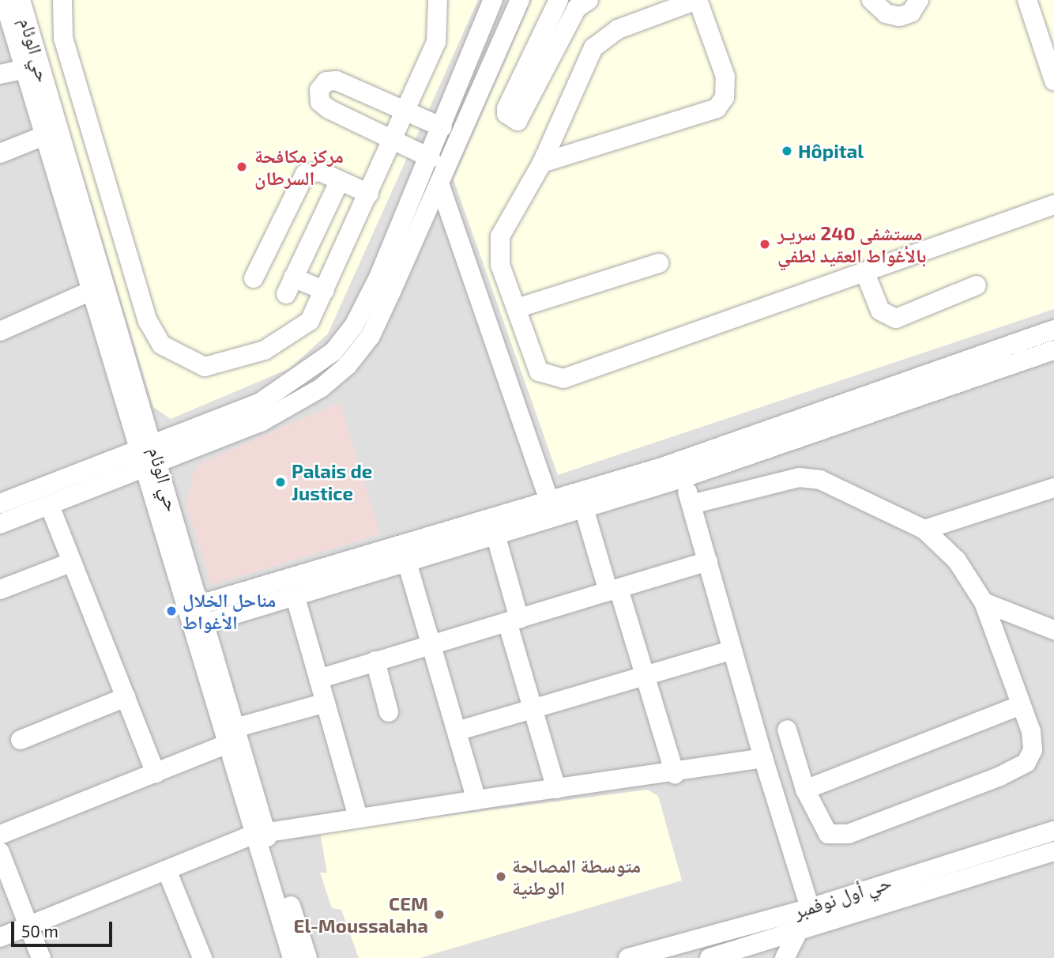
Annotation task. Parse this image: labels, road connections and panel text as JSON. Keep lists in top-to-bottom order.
{
  "streets": {
    "street": ["حي الوئام", "حي أول نوفمبر"]
  },
  "places": [
    "Hôpital",
    "مركز مكافحة السرطان",
    "مستشفى 240 سريـر بالأغواط العقيد لطفي",
    "Palais de Justice",
    "مناحل الخلال الأغواط",
    "متوسطة المصالحة الوطنية",
    "CEM El-Moussalaha"
  ],
  "scale_bar": "50 m"
}
